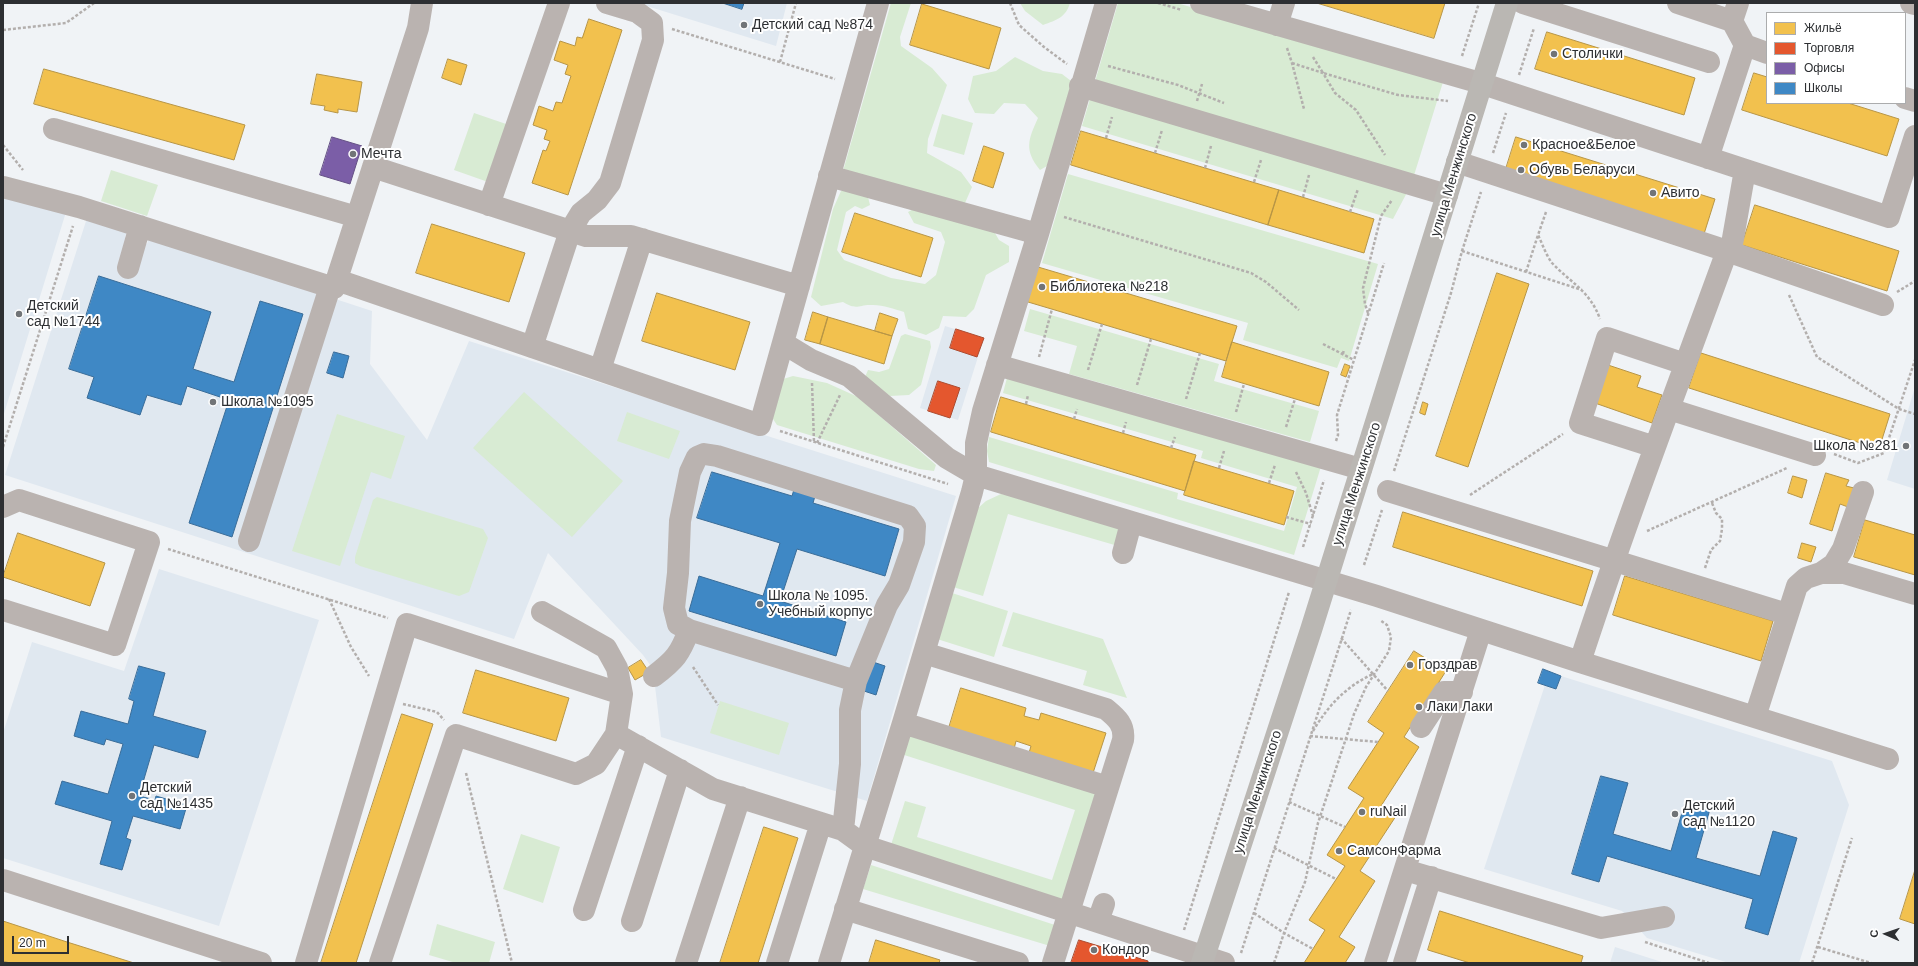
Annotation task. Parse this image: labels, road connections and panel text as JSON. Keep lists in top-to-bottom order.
{
  "streets": {
    "main road": ["улица Менжинского"]
  },
  "places": [
    "Детский сад №874",
    "Столички",
    "Красное&Белое",
    "Мечта",
    "Обувь Беларуси",
    "Авито",
    "Библиотека №218",
    "Детский сад №1744",
    "Школа №1095",
    "Школа №281",
    "Школа № 1095. Учебный корпус",
    "Горздрав",
    "Лаки Лаки",
    "Детский сад №1435",
    "ruNail",
    "Детский сад №1120",
    "СамсонФарма",
    "Кондор"
  ],
  "legend": [
    "Жильё",
    "Торговля",
    "Офисы",
    "Школы"
  ],
  "scale_bar": "20 m",
  "north": "left"
}
